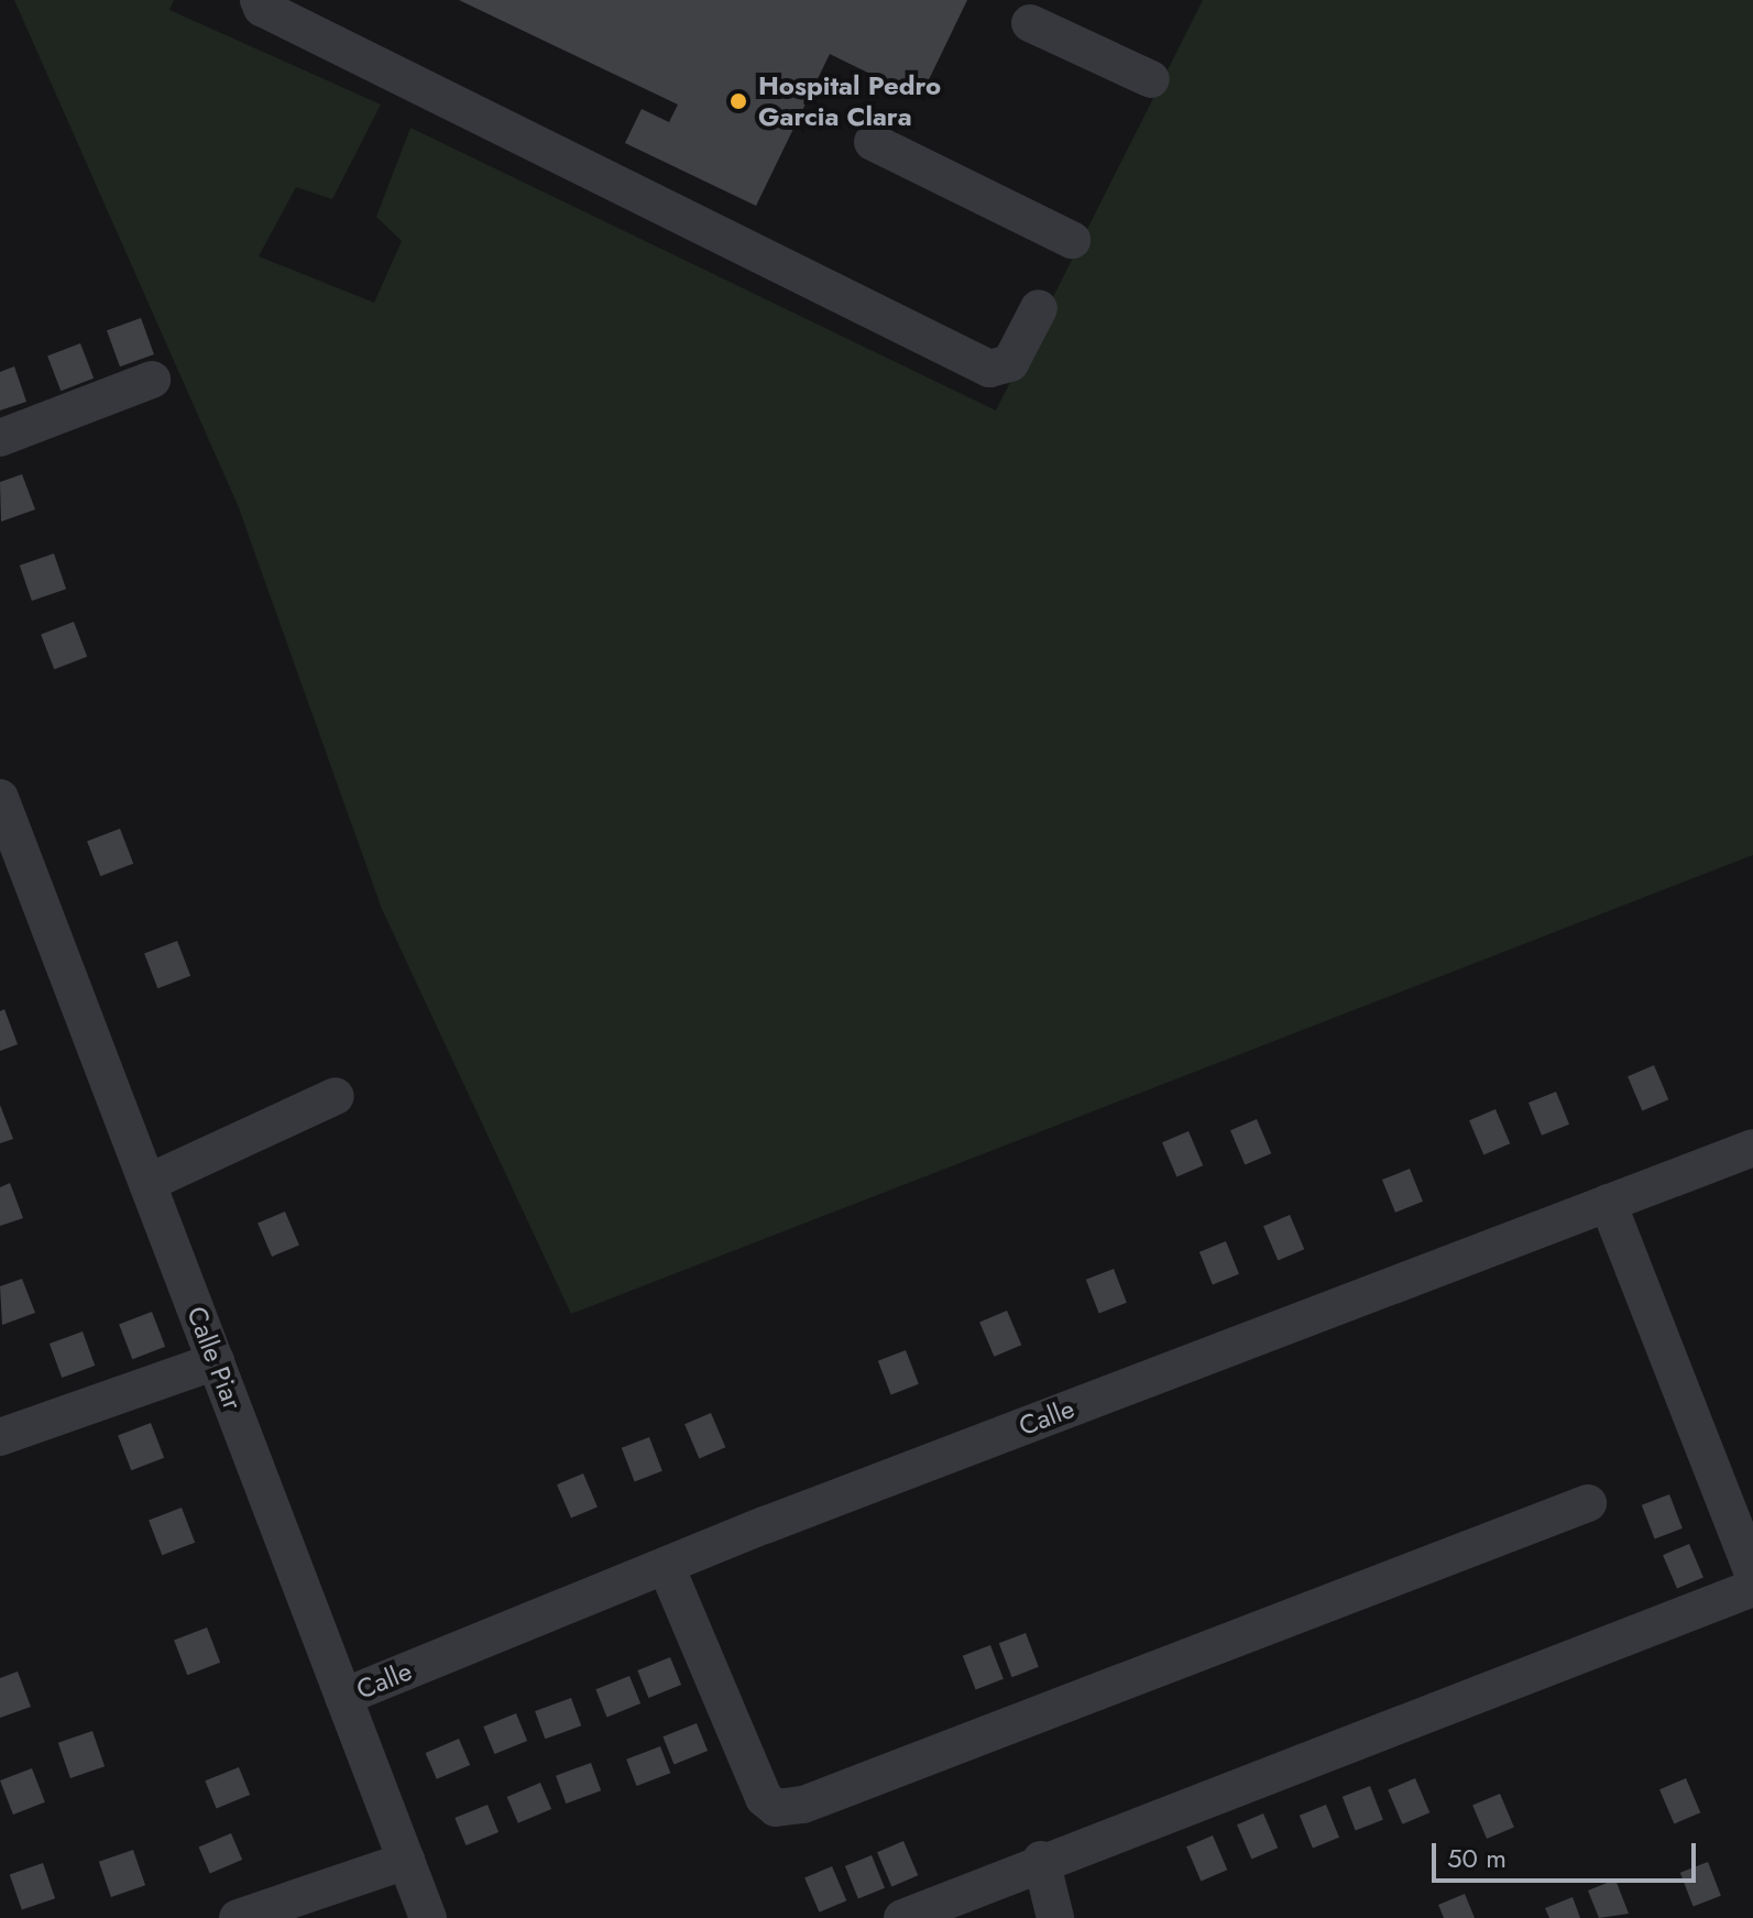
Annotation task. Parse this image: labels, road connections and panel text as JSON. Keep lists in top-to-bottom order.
{
  "streets": {
    "street": ["Calle Piar", "Calle"]
  },
  "crossings": [
    ["Calle Piar", "Calle"]
  ],
  "places": ["Hospital Pedro Garcia Clara"],
  "scale_bar": "50 m"
}
